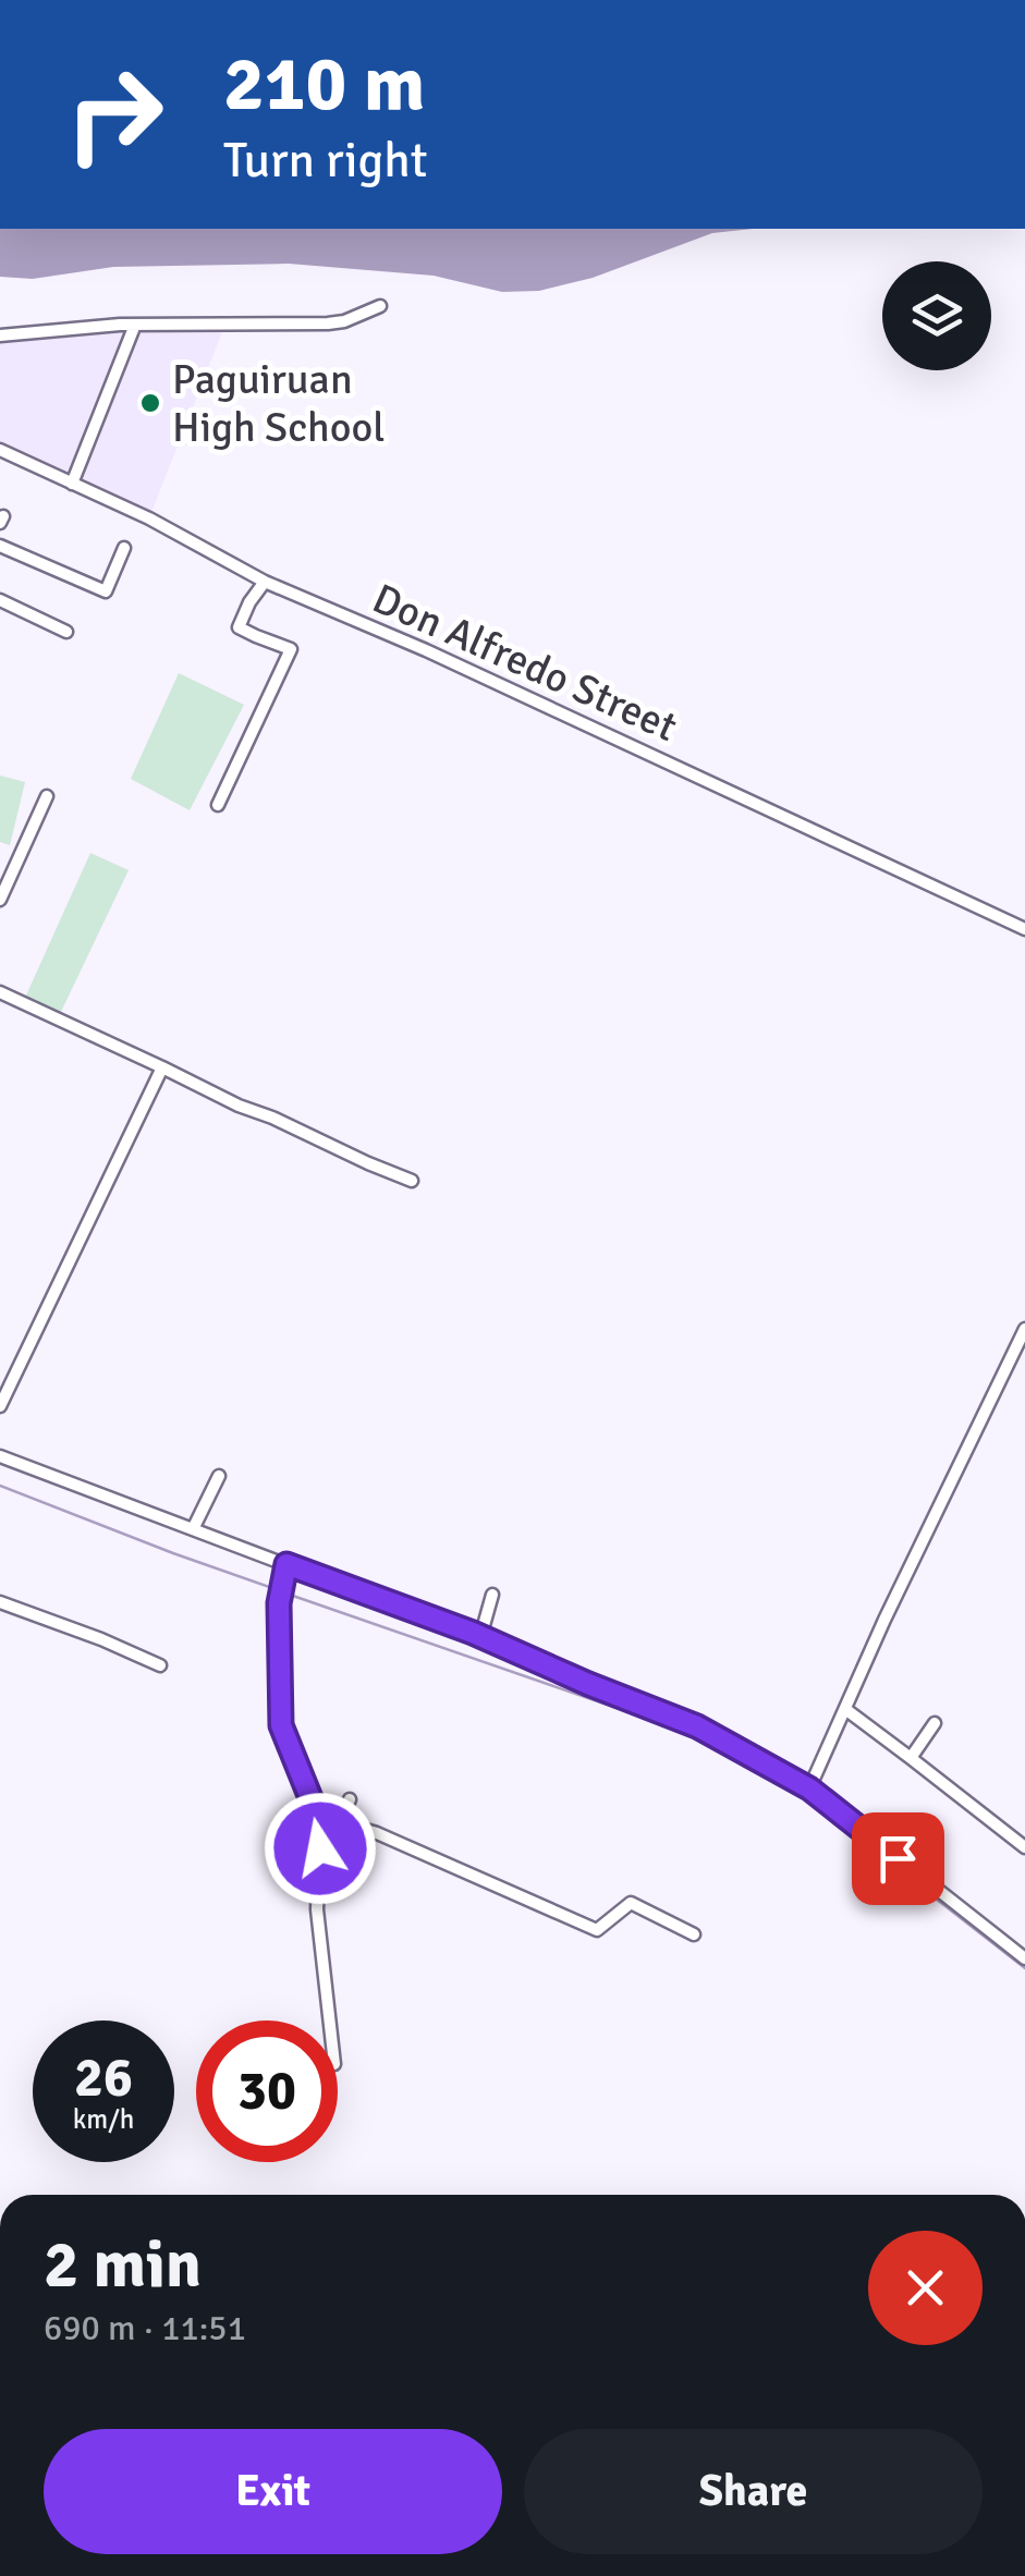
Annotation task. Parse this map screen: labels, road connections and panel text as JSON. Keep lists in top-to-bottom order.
{
  "streets": {
    "street": ["Don Alfredo Street"]
  },
  "places": ["Paguiruan High School"],
  "page": {
    "turn": ["210 m", "Turn right"],
    "speed": "26 km/h",
    "limit": "30",
    "heading": ["2 min", "690 m · 11:51"],
    "buttons": ["Exit", "Share"]
  }
}
